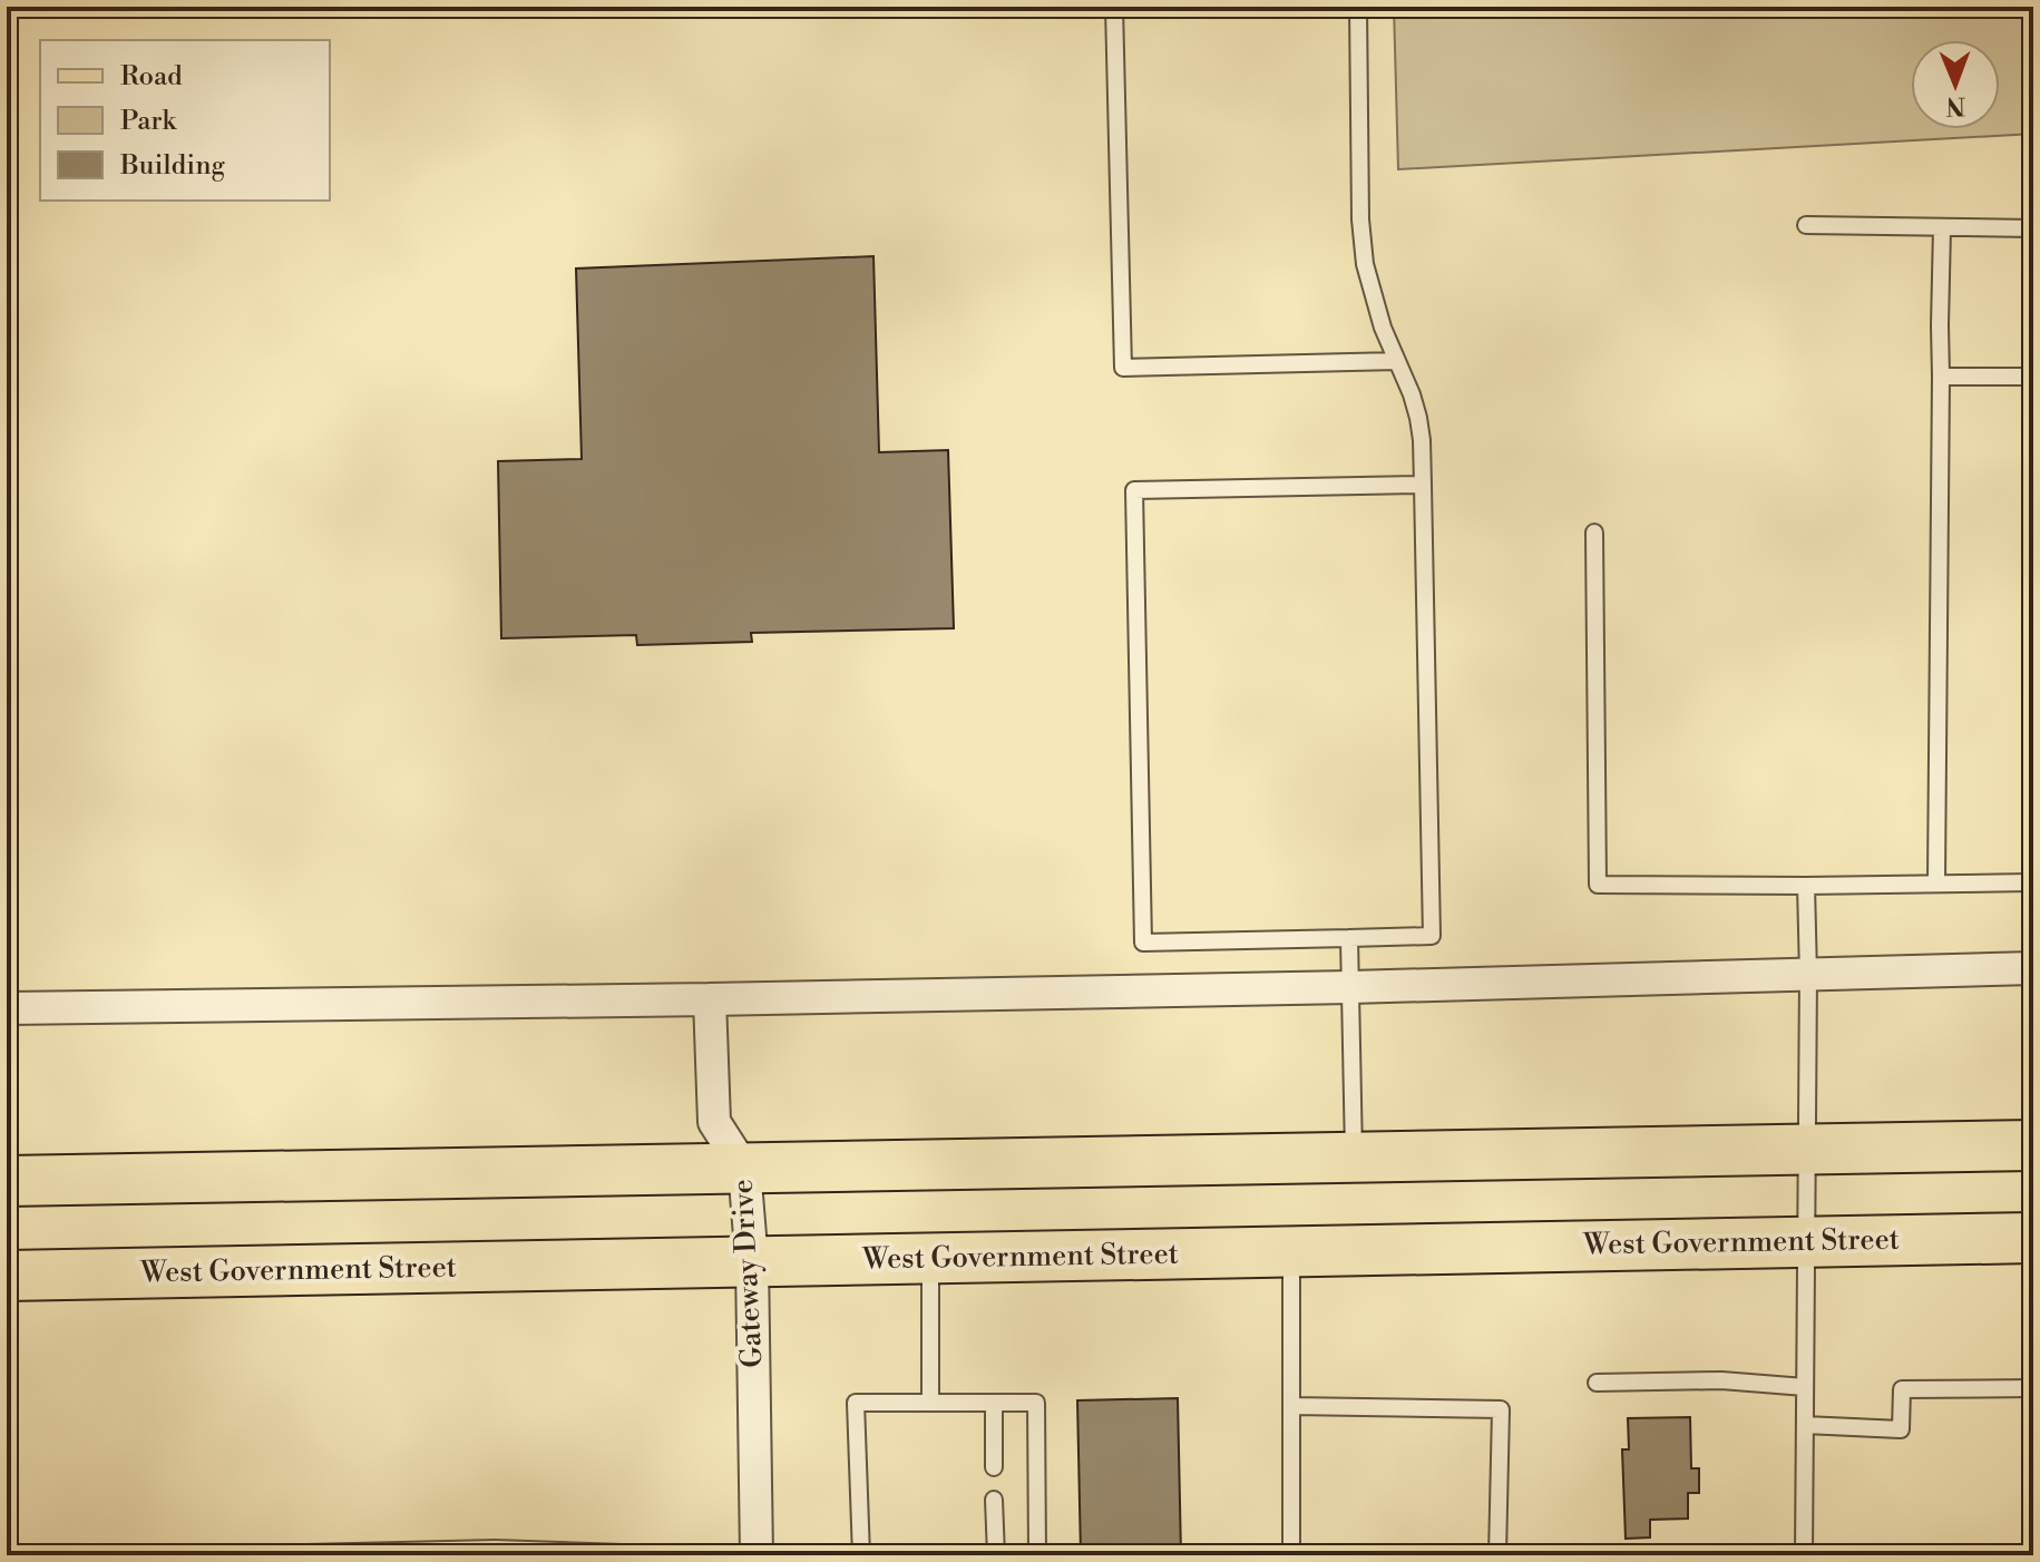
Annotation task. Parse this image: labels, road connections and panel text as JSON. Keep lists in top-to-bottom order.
{
  "streets": {
    "main road": ["West Government Street"],
    "street": ["Gateway Drive"]
  },
  "crossings": [
    ["West Government Street", "Gateway Drive"]
  ],
  "legend": ["Road", "Park", "Building"],
  "north": "bottom"
}
